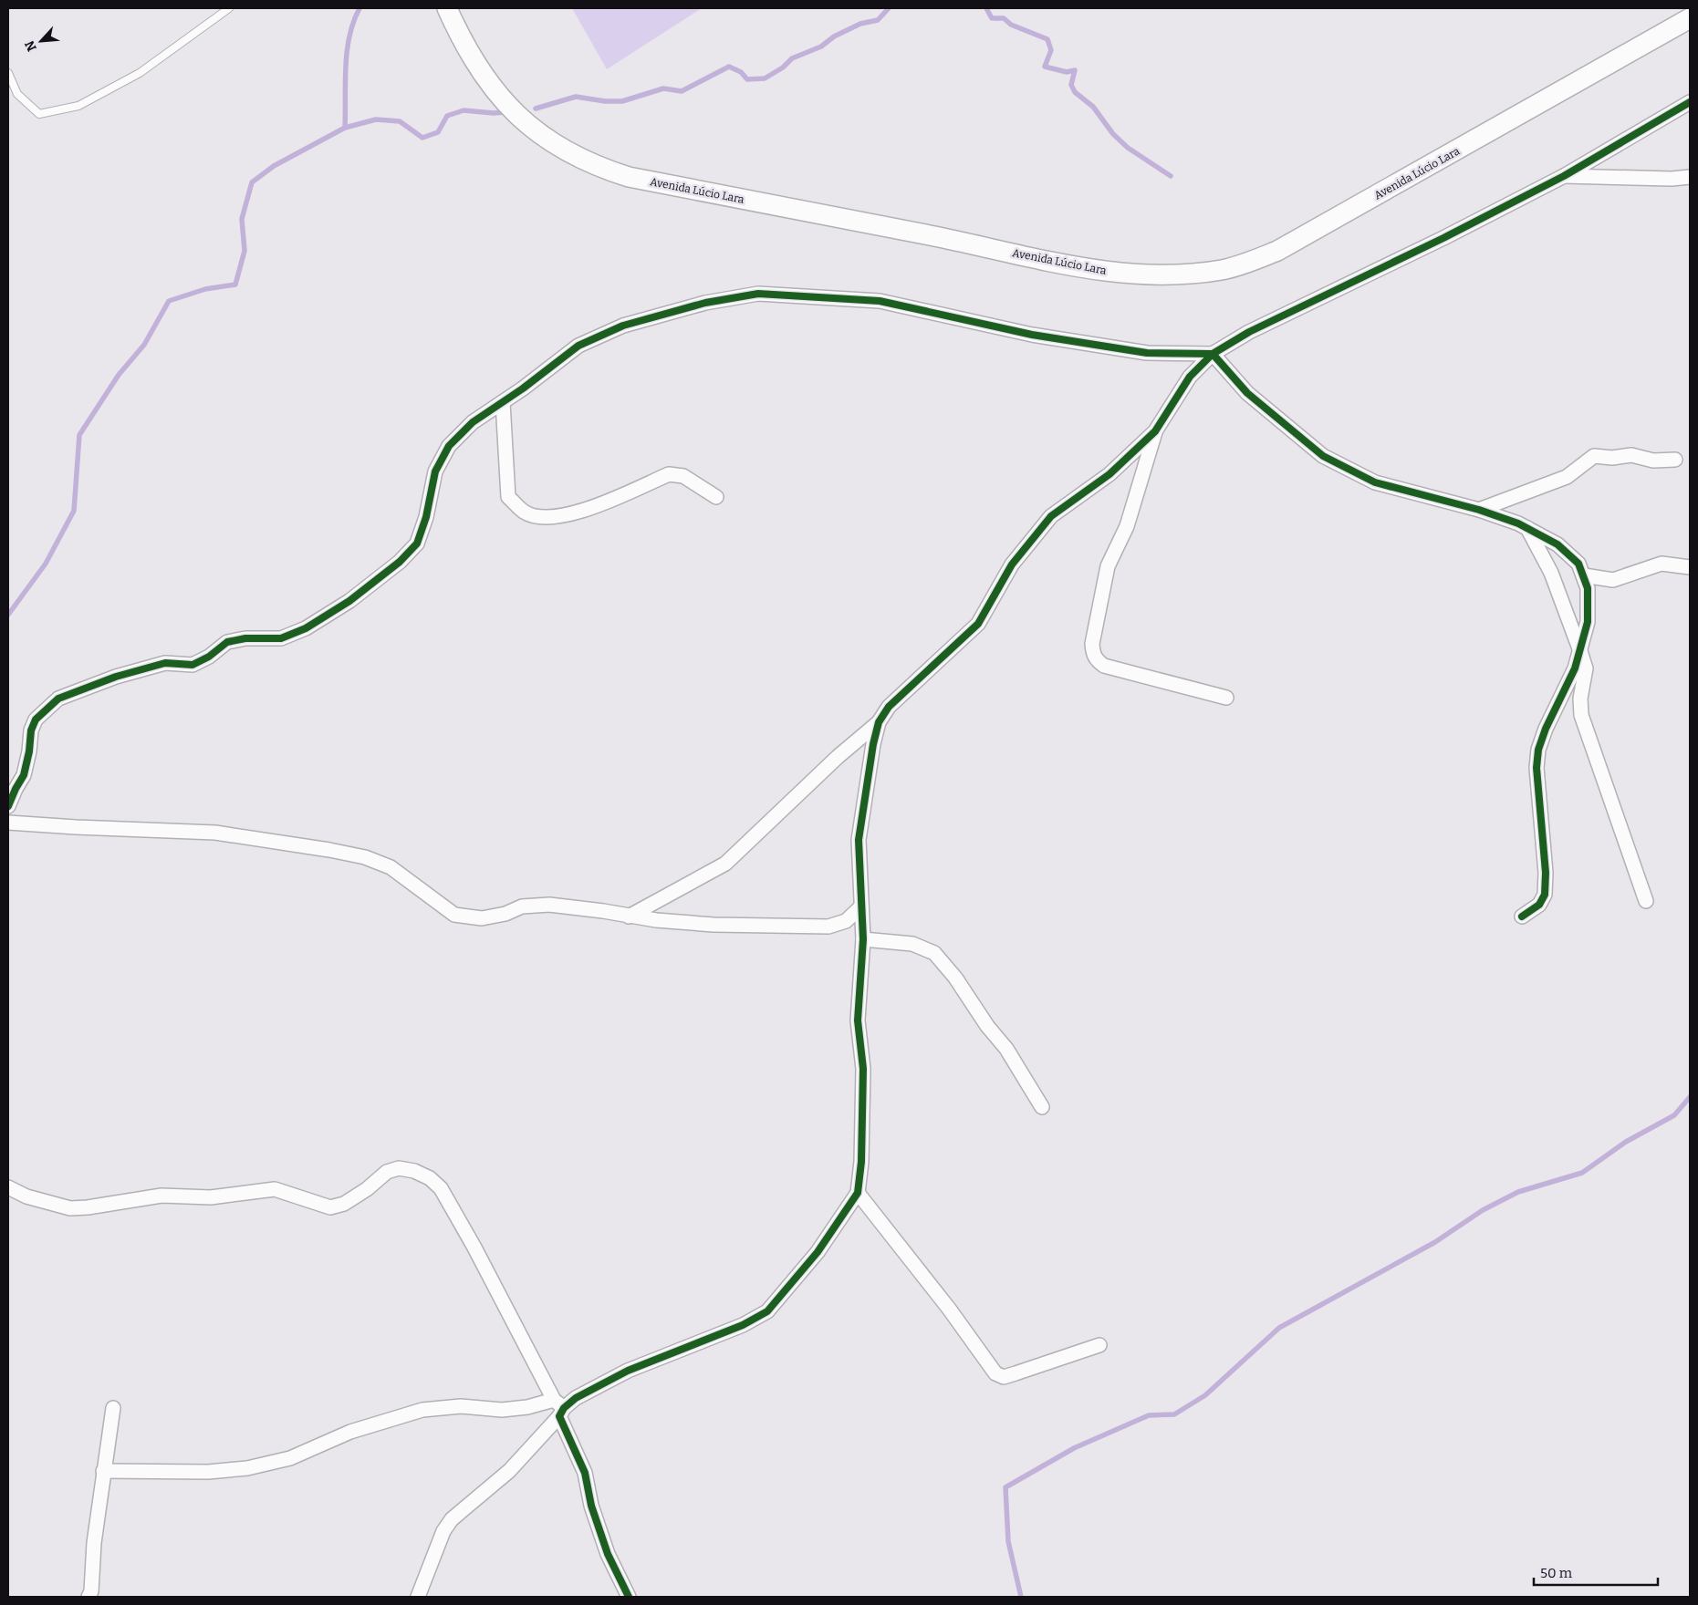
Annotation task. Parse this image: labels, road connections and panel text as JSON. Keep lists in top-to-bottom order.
{
  "streets": {
    "main road": ["Avenida Lúcio Lara"]
  },
  "scale_bar": "50 m",
  "north": "bottom left"
}
